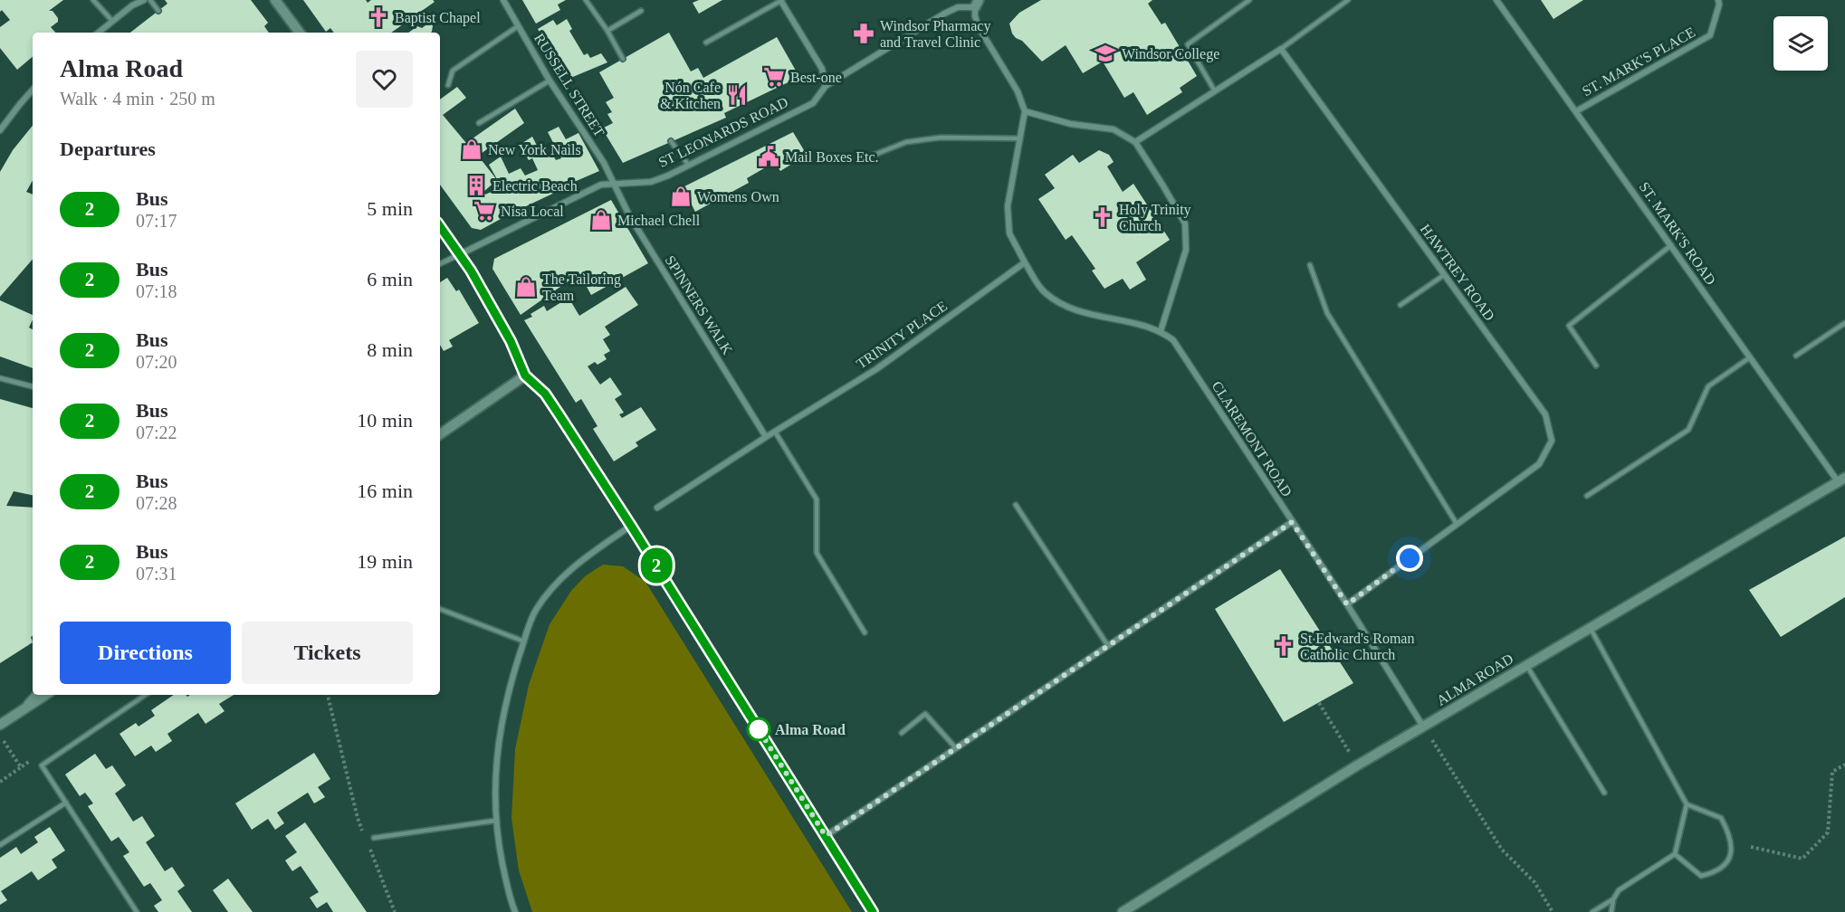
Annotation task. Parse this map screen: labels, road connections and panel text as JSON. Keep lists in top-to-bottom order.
{
  "streets": {
    "street": [
      "ST. MARK'S PLACE",
      "RUSSELL STREET",
      "ST LEONARDS ROAD",
      "ST. MARK'S ROAD",
      "HAWTREY ROAD",
      "SPINNERS WALK",
      "TRINITY PLACE",
      "CLAREMONT ROAD",
      "ALMA ROAD"
    ]
  },
  "crossings": [
    ["ST. MARK'S PLACE", "ST. MARK'S ROAD"],
    ["RUSSELL STREET", "ST LEONARDS ROAD"],
    ["RUSSELL STREET", "SPINNERS WALK"],
    ["ST LEONARDS ROAD", "SPINNERS WALK"],
    ["ST. MARK'S ROAD", "ALMA ROAD"],
    ["HAWTREY ROAD", "CLAREMONT ROAD"],
    ["SPINNERS WALK", "TRINITY PLACE"],
    ["TRINITY PLACE", "CLAREMONT ROAD"],
    ["CLAREMONT ROAD", "ALMA ROAD"]
  ],
  "places": {
    "church": ["Baptist Chapel", "Holy Trinity Church", "St Edward's Roman Catholic Church"],
    "pharmacy": ["Windsor Pharmacy and Travel Clinic"],
    "school or university": ["Windsor College"],
    "supermarket": ["Best-one", "Nisa Local"],
    "restaurant": ["Nón Cafe & Kitchen"],
    "shop": [
      "New York Nails",
      "Womens Own",
      "Michael Chell",
      "The Tailoring Team"
    ],
    "public building": ["Mail Boxes Etc."],
    "building": ["Electric Beach"],
    "other": ["Alma Road"]
  },
  "lines": ["bus line 2"],
  "page": {
    "on_map": "2",
    "heading": [
      ["Alma Road", "Walk · 4 min · 250 m"],
      "Departures"
    ],
    "list": [
      {
        "mark": "2",
        "name": "Bus",
        "note": "07:17",
        "value": "5 min"
      },
      {
        "mark": "2",
        "name": "Bus",
        "note": "07:18",
        "value": "6 min"
      },
      {
        "mark": "2",
        "name": "Bus",
        "note": "07:20",
        "value": "8 min"
      },
      {
        "mark": "2",
        "name": "Bus",
        "note": "07:22",
        "value": "10 min"
      },
      {
        "mark": "2",
        "name": "Bus",
        "note": "07:28",
        "value": "16 min"
      },
      {
        "mark": "2",
        "name": "Bus",
        "note": "07:31",
        "value": "19 min"
      }
    ],
    "buttons": ["Directions", "Tickets"]
  }
}
